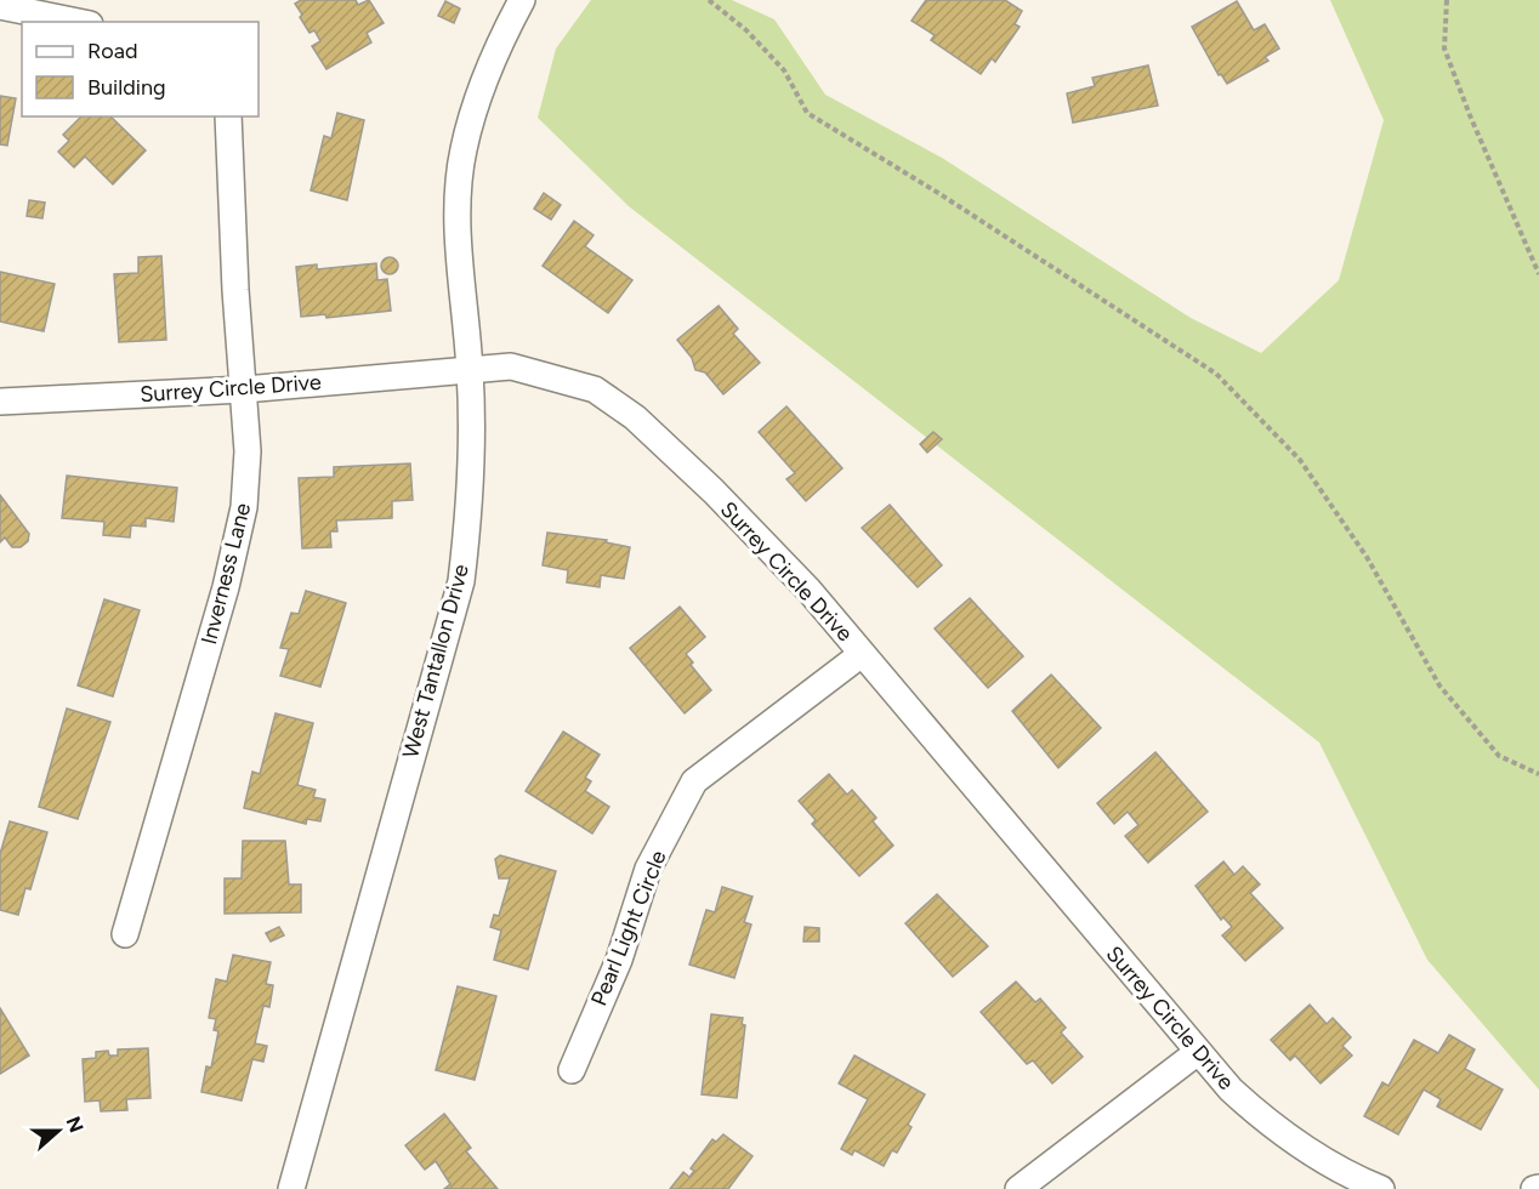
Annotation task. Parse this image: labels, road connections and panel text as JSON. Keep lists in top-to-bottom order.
{
  "streets": {
    "street": [
      "Surrey Circle Drive",
      "Inverness Lane",
      "West Tantallon Drive",
      "Pearl Light Circle"
    ]
  },
  "crossings": [
    ["Surrey Circle Drive", "Inverness Lane"],
    ["Surrey Circle Drive", "West Tantallon Drive"],
    ["Surrey Circle Drive", "Pearl Light Circle"]
  ],
  "legend": ["Road", "Building"],
  "north": "right"
}
